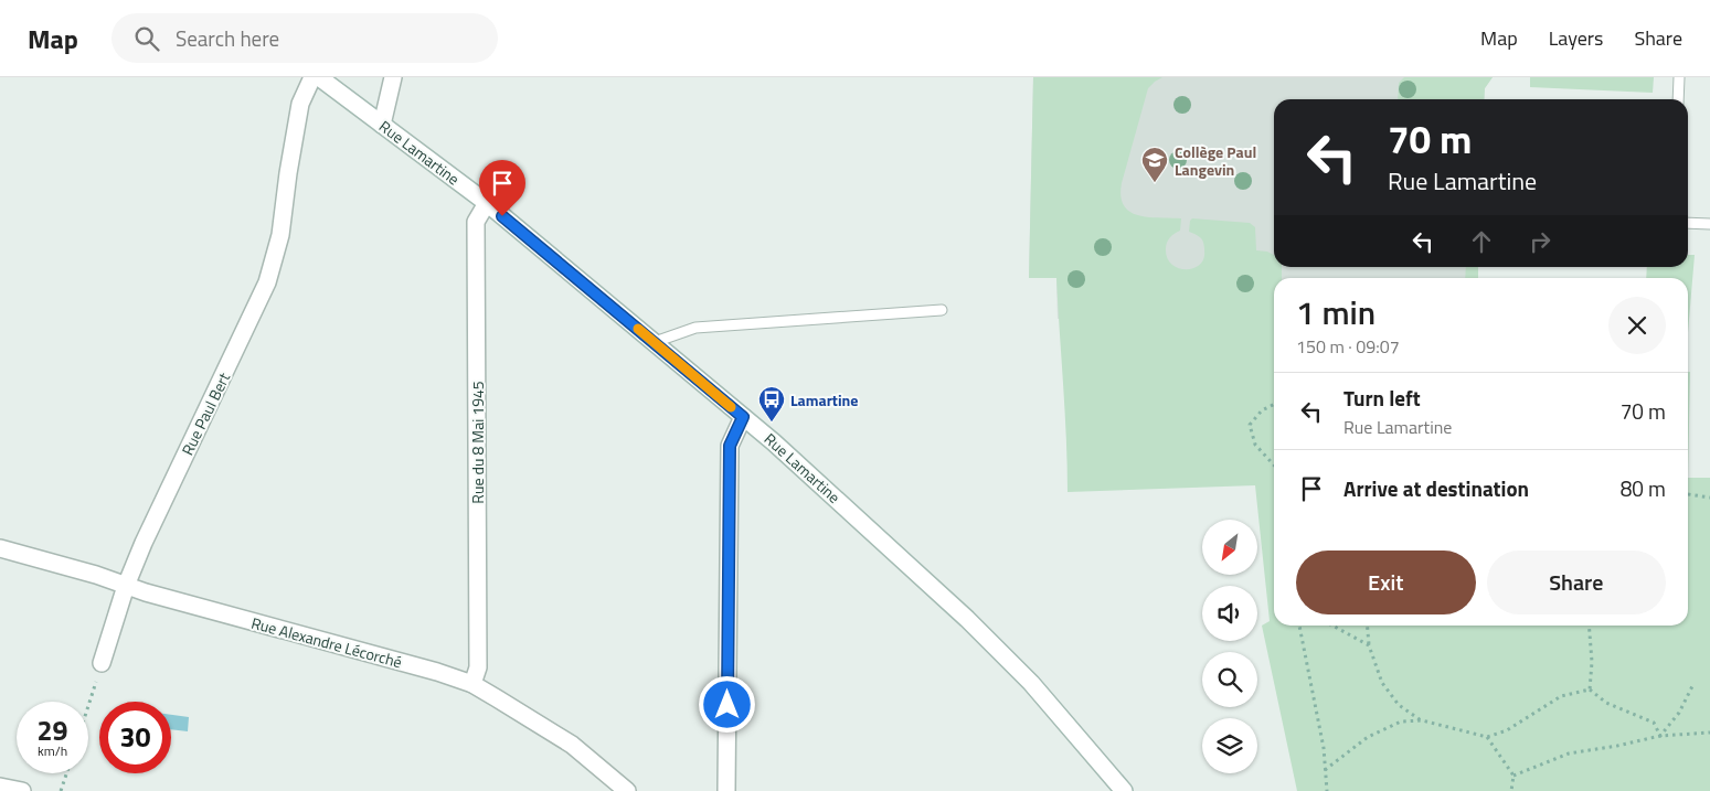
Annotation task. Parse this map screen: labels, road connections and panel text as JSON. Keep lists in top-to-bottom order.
{
  "streets": {
    "street": [
      "Rue Lamartine",
      "Rue Paul Bert",
      "Rue du 8 Mai 1945",
      "Rue Alexandre Lécorché"
    ]
  },
  "crossings": [
    ["Rue Lamartine", "Rue du 8 Mai 1945"],
    ["Rue Paul Bert", "Rue Alexandre Lécorché"],
    ["Rue du 8 Mai 1945", "Rue Alexandre Lécorché"]
  ],
  "places": {
    "school or university": ["Collège Paul Langevin"],
    "bus stop": ["Lamartine"]
  },
  "north": "bottom left",
  "page": {
    "header": "Map",
    "search": "Search here",
    "nav": ["Map", "Layers", "Share"],
    "turn": ["70 m", "Rue Lamartine"],
    "heading": ["1 min", "150 m · 09:07"],
    "list": [
      {
        "name": "Turn left",
        "note": "Rue Lamartine",
        "value": "70 m"
      },
      {
        "name": "Arrive at destination",
        "value": "80 m"
      }
    ],
    "buttons": ["Exit", "Share"],
    "speed": "29 km/h",
    "limit": "30"
  }
}
